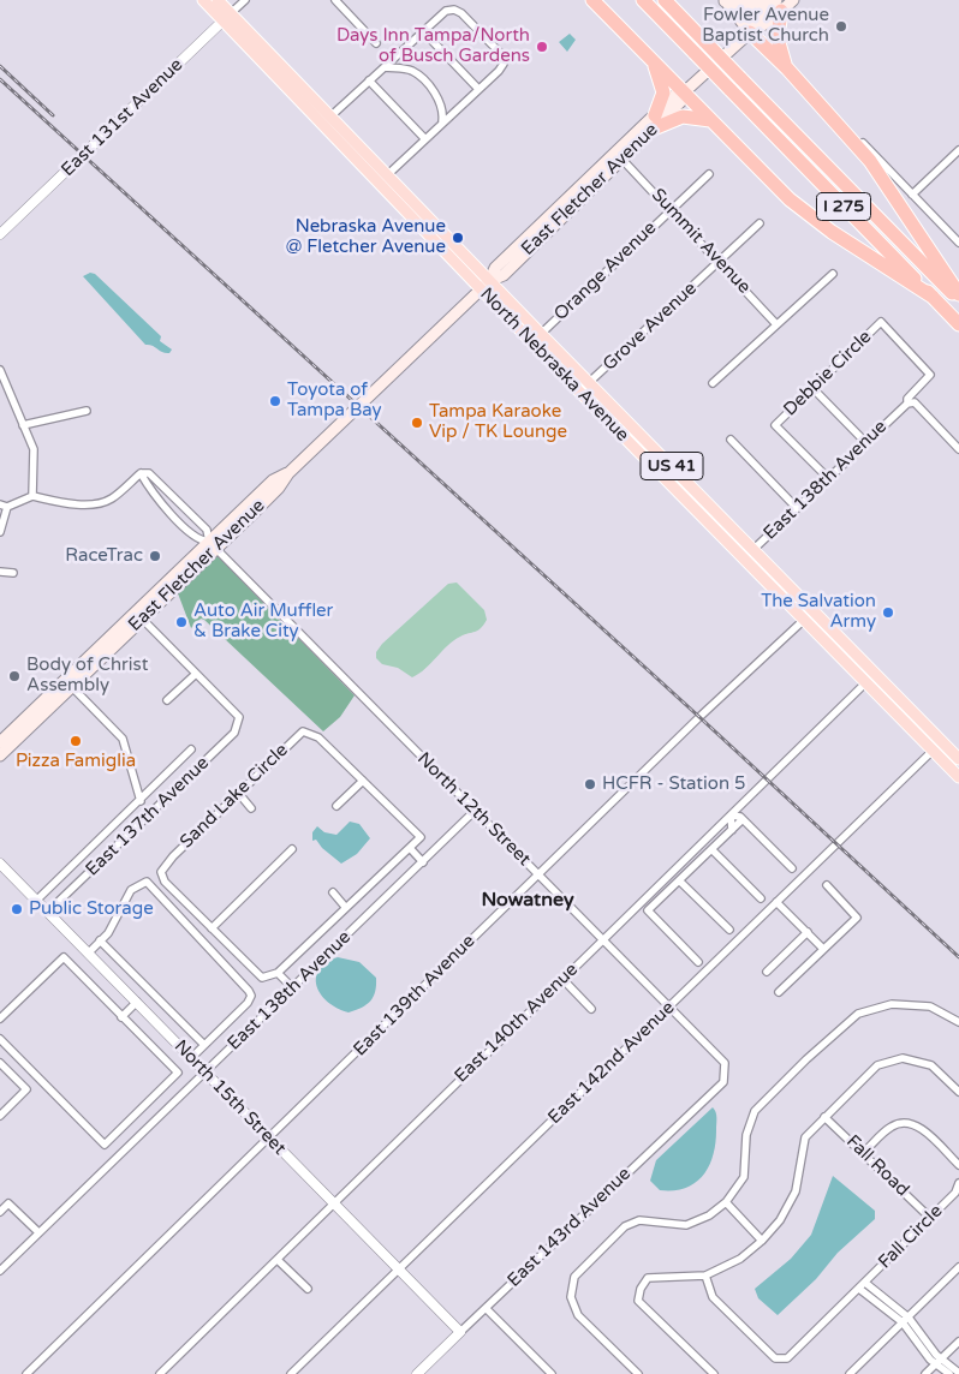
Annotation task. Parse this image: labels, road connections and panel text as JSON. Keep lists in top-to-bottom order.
{
  "streets": {
    "highway": ["I 275"],
    "main road": ["East Fletcher Avenue", "North Nebraska Avenue", "US 41"],
    "street": [
      "East 131st Avenue",
      "Summit Avenue",
      "Orange Avenue",
      "Grove Avenue",
      "Debbie Circle",
      "East 138th Avenue",
      "Sand Lake Circle",
      "North 12th Street",
      "East 137th Avenue",
      "East 139th Avenue",
      "East 140th Avenue",
      "East 142nd Avenue",
      "North 15th Street",
      "Fall Road",
      "East 143rd Avenue",
      "Fall Circle"
    ]
  },
  "crossings": [
    ["East 131st Avenue", "North Nebraska Avenue"],
    ["East Fletcher Avenue", "Summit Avenue"],
    ["East Fletcher Avenue", "North Nebraska Avenue"],
    ["East Fletcher Avenue", "North 12th Street"],
    ["Summit Avenue", "Orange Avenue"],
    ["Summit Avenue", "Grove Avenue"],
    ["Orange Avenue", "North Nebraska Avenue"],
    ["Grove Avenue", "North Nebraska Avenue"],
    ["North Nebraska Avenue", "East 138th Avenue"],
    ["North Nebraska Avenue", "East 139th Avenue"],
    ["North Nebraska Avenue", "East 140th Avenue"],
    ["North Nebraska Avenue", "East 142nd Avenue"],
    ["Debbie Circle", "East 138th Avenue"],
    ["East 138th Avenue", "North 12th Street"],
    ["East 138th Avenue", "North 15th Street"],
    ["North 12th Street", "East 139th Avenue"],
    ["North 12th Street", "East 140th Avenue"],
    ["North 12th Street", "East 142nd Avenue"],
    ["North 12th Street", "East 143rd Avenue"],
    ["East 137th Avenue", "North 15th Street"],
    ["East 139th Avenue", "North 15th Street"],
    ["East 140th Avenue", "North 15th Street"],
    ["East 142nd Avenue", "North 15th Street"],
    ["North 15th Street", "East 143rd Avenue"],
    ["Fall Road", "Fall Circle"]
  ],
  "districts": ["Nowatney"],
  "places": [
    "Fowler Avenue Baptist Church",
    "Days Inn Tampa/North of Busch Gardens",
    "Nebraska Avenue @ Fletcher Avenue",
    "Toyota of Tampa Bay",
    "Tampa Karaoke Vip / TK Lounge",
    "RaceTrac",
    "The Salvation Army",
    "Auto Air Muffler & Brake City",
    "Body of Christ Assembly",
    "Pizza Famiglia",
    "HCFR - Station 5",
    "Public Storage"
  ]
}
